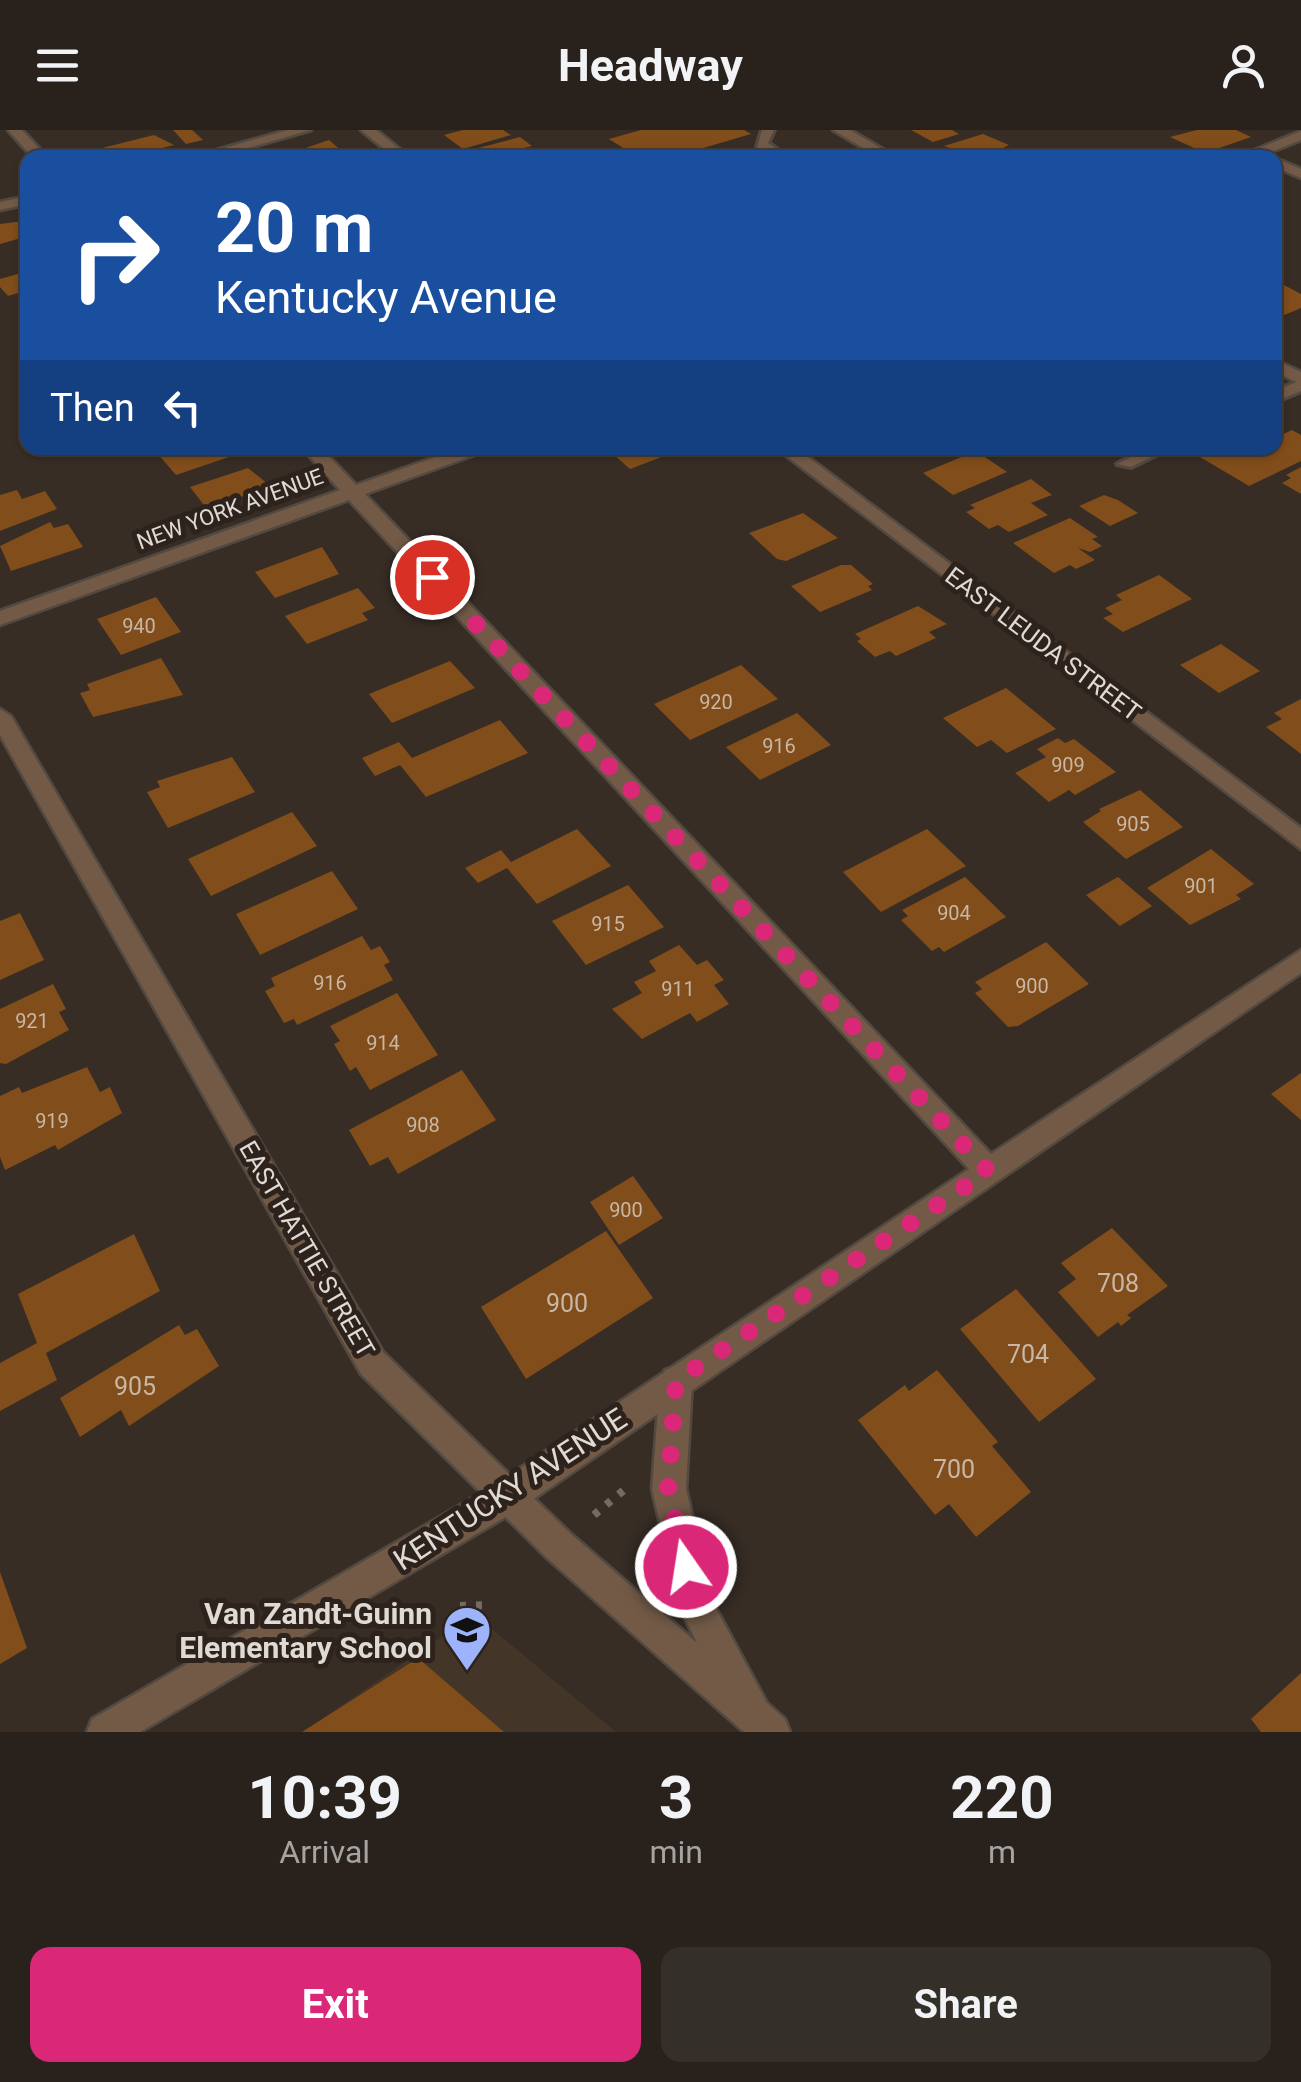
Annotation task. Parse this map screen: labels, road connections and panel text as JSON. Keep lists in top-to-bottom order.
{
  "streets": {
    "street": [
      "NEW YORK AVENUE",
      "EAST LEUDA STREET",
      "EAST HATTIE STREET",
      "KENTUCKY AVENUE"
    ]
  },
  "crossings": [
    ["EAST HATTIE STREET", "KENTUCKY AVENUE"]
  ],
  "places": {
    "school or university": ["Van Zandt-Guinn Elementary School"]
  },
  "house_numbers": [
    "940",
    "920",
    "916",
    "909",
    "905",
    "901",
    "904",
    "915",
    "916",
    "900",
    "911",
    "921",
    "914",
    "919",
    "908",
    "900",
    "708",
    "900",
    "704",
    "905",
    "700"
  ],
  "page": {
    "header": "Headway",
    "turn": ["20 m", "Kentucky Avenue"],
    "then": "Then",
    "eta": [
      "10:39",
      "Arrival",
      "3",
      "min",
      "220",
      "m"
    ],
    "buttons": ["Exit", "Share"]
  }
}
